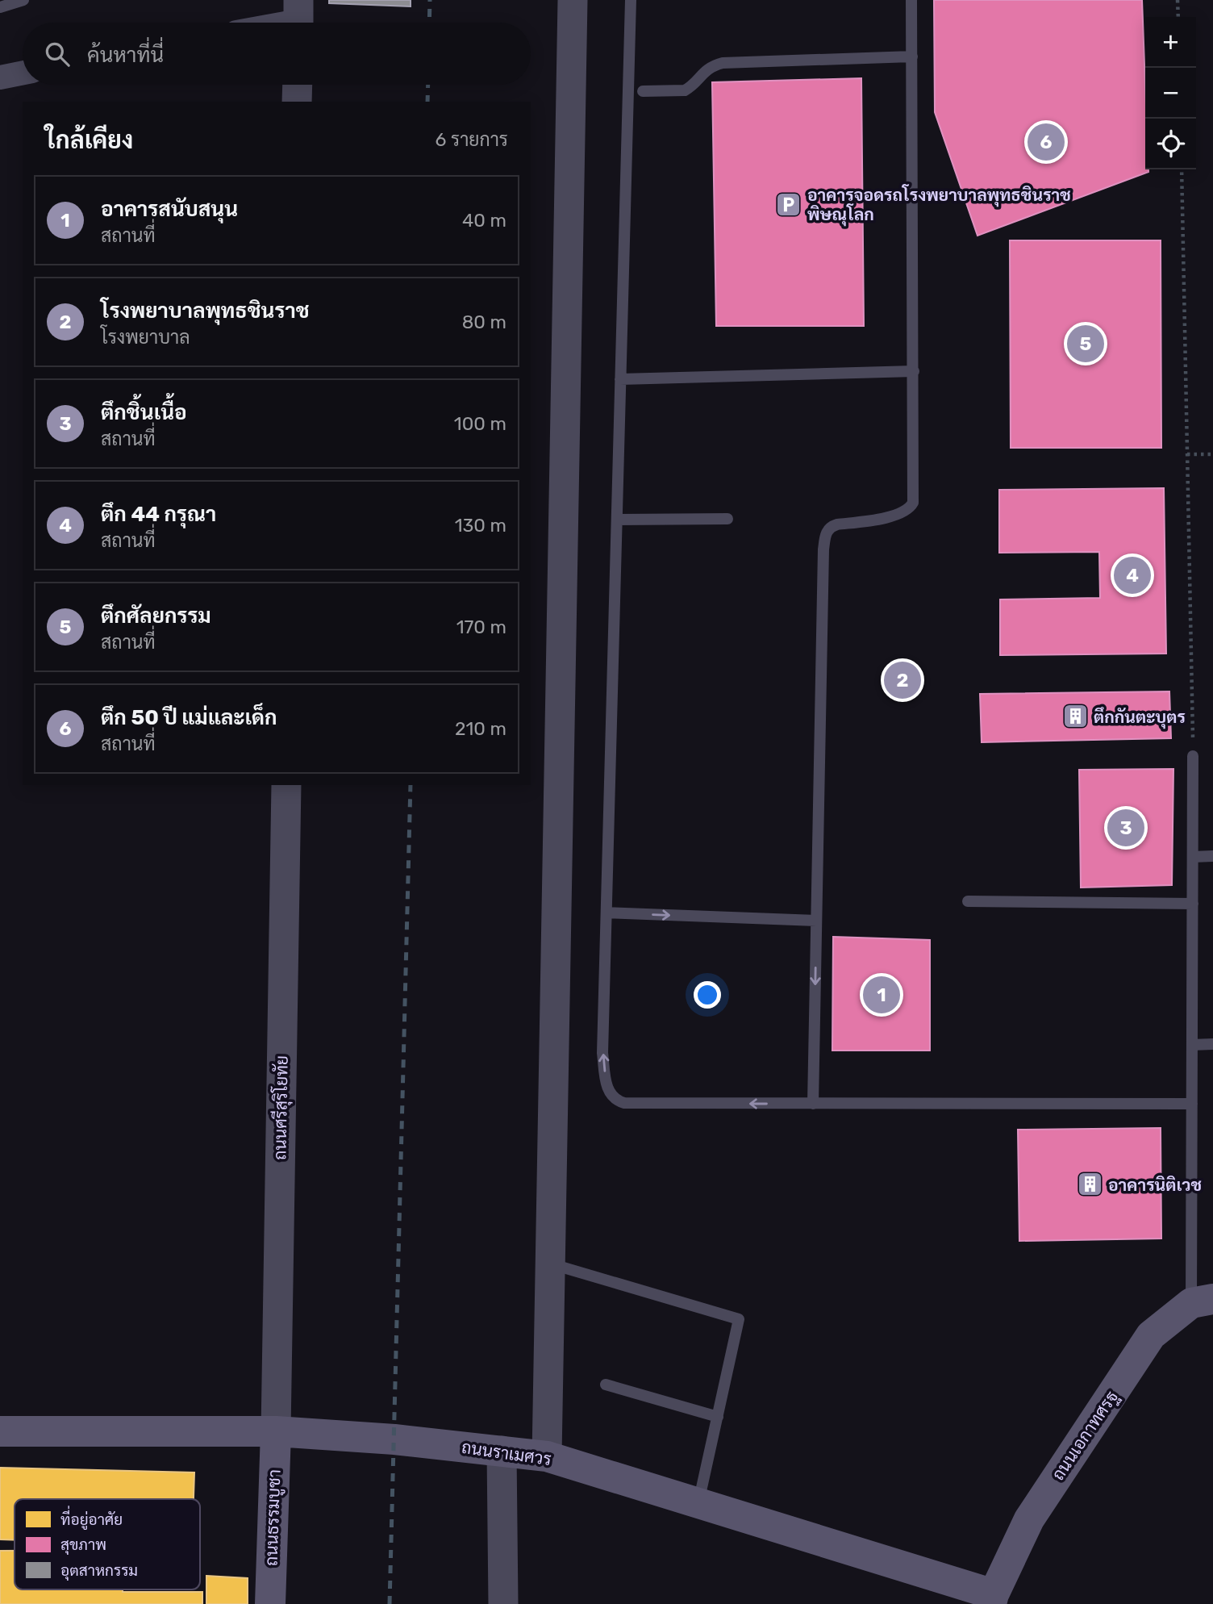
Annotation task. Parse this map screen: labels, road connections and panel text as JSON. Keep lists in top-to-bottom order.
{
  "streets": {
    "main road": ["ถนนเอกาทศรฐ", "ถนนราเมศวร", "ถนนธรรมบูชา"],
    "street": ["ถนนศรีสุริโยทัย"]
  },
  "crossings": [
    ["ถนนศรีสุริโยทัย", "ถนนราเมศวร"],
    ["ถนนศรีสุริโยทัย", "ถนนธรรมบูชา"],
    ["ถนนเอกาทศรฐ", "ถนนราเมศวร"],
    ["ถนนราเมศวร", "ถนนธรรมบูชา"]
  ],
  "places": {
    "parking": ["อาคารจอดรถโรงพยาบาลพุทธชินราช พิษณุโลก"],
    "building": ["ตึกกันตะบุตร", "อาคารนิติเวช"]
  },
  "legend": ["ที่อยู่อาศัย", "สุขภาพ", "อุตสาหกรรม"],
  "page": {
    "map_buttons": ["+", "−"],
    "search": "ค้นหาที่นี่",
    "heading": ["ใกล้เคียง", "6 รายการ"],
    "pins": [
      "6",
      "5",
      "4",
      "2",
      "3",
      "1"
    ],
    "list": [
      {
        "mark": "1",
        "name": "อาคารสนับสนุน",
        "note": "สถานที่",
        "value": "40 m"
      },
      {
        "mark": "2",
        "name": "โรงพยาบาลพุทธชินราช",
        "note": "โรงพยาบาล",
        "value": "80 m"
      },
      {
        "mark": "3",
        "name": "ตึกชิ้นเนื้อ",
        "note": "สถานที่",
        "value": "100 m"
      },
      {
        "mark": "4",
        "name": "ตึก 44 กรุณา",
        "note": "สถานที่",
        "value": "130 m"
      },
      {
        "mark": "5",
        "name": "ตึกศัลยกรรม",
        "note": "สถานที่",
        "value": "170 m"
      },
      {
        "mark": "6",
        "name": "ตึก 50 ปี แม่และเด็ก",
        "note": "สถานที่",
        "value": "210 m"
      }
    ]
  }
}
